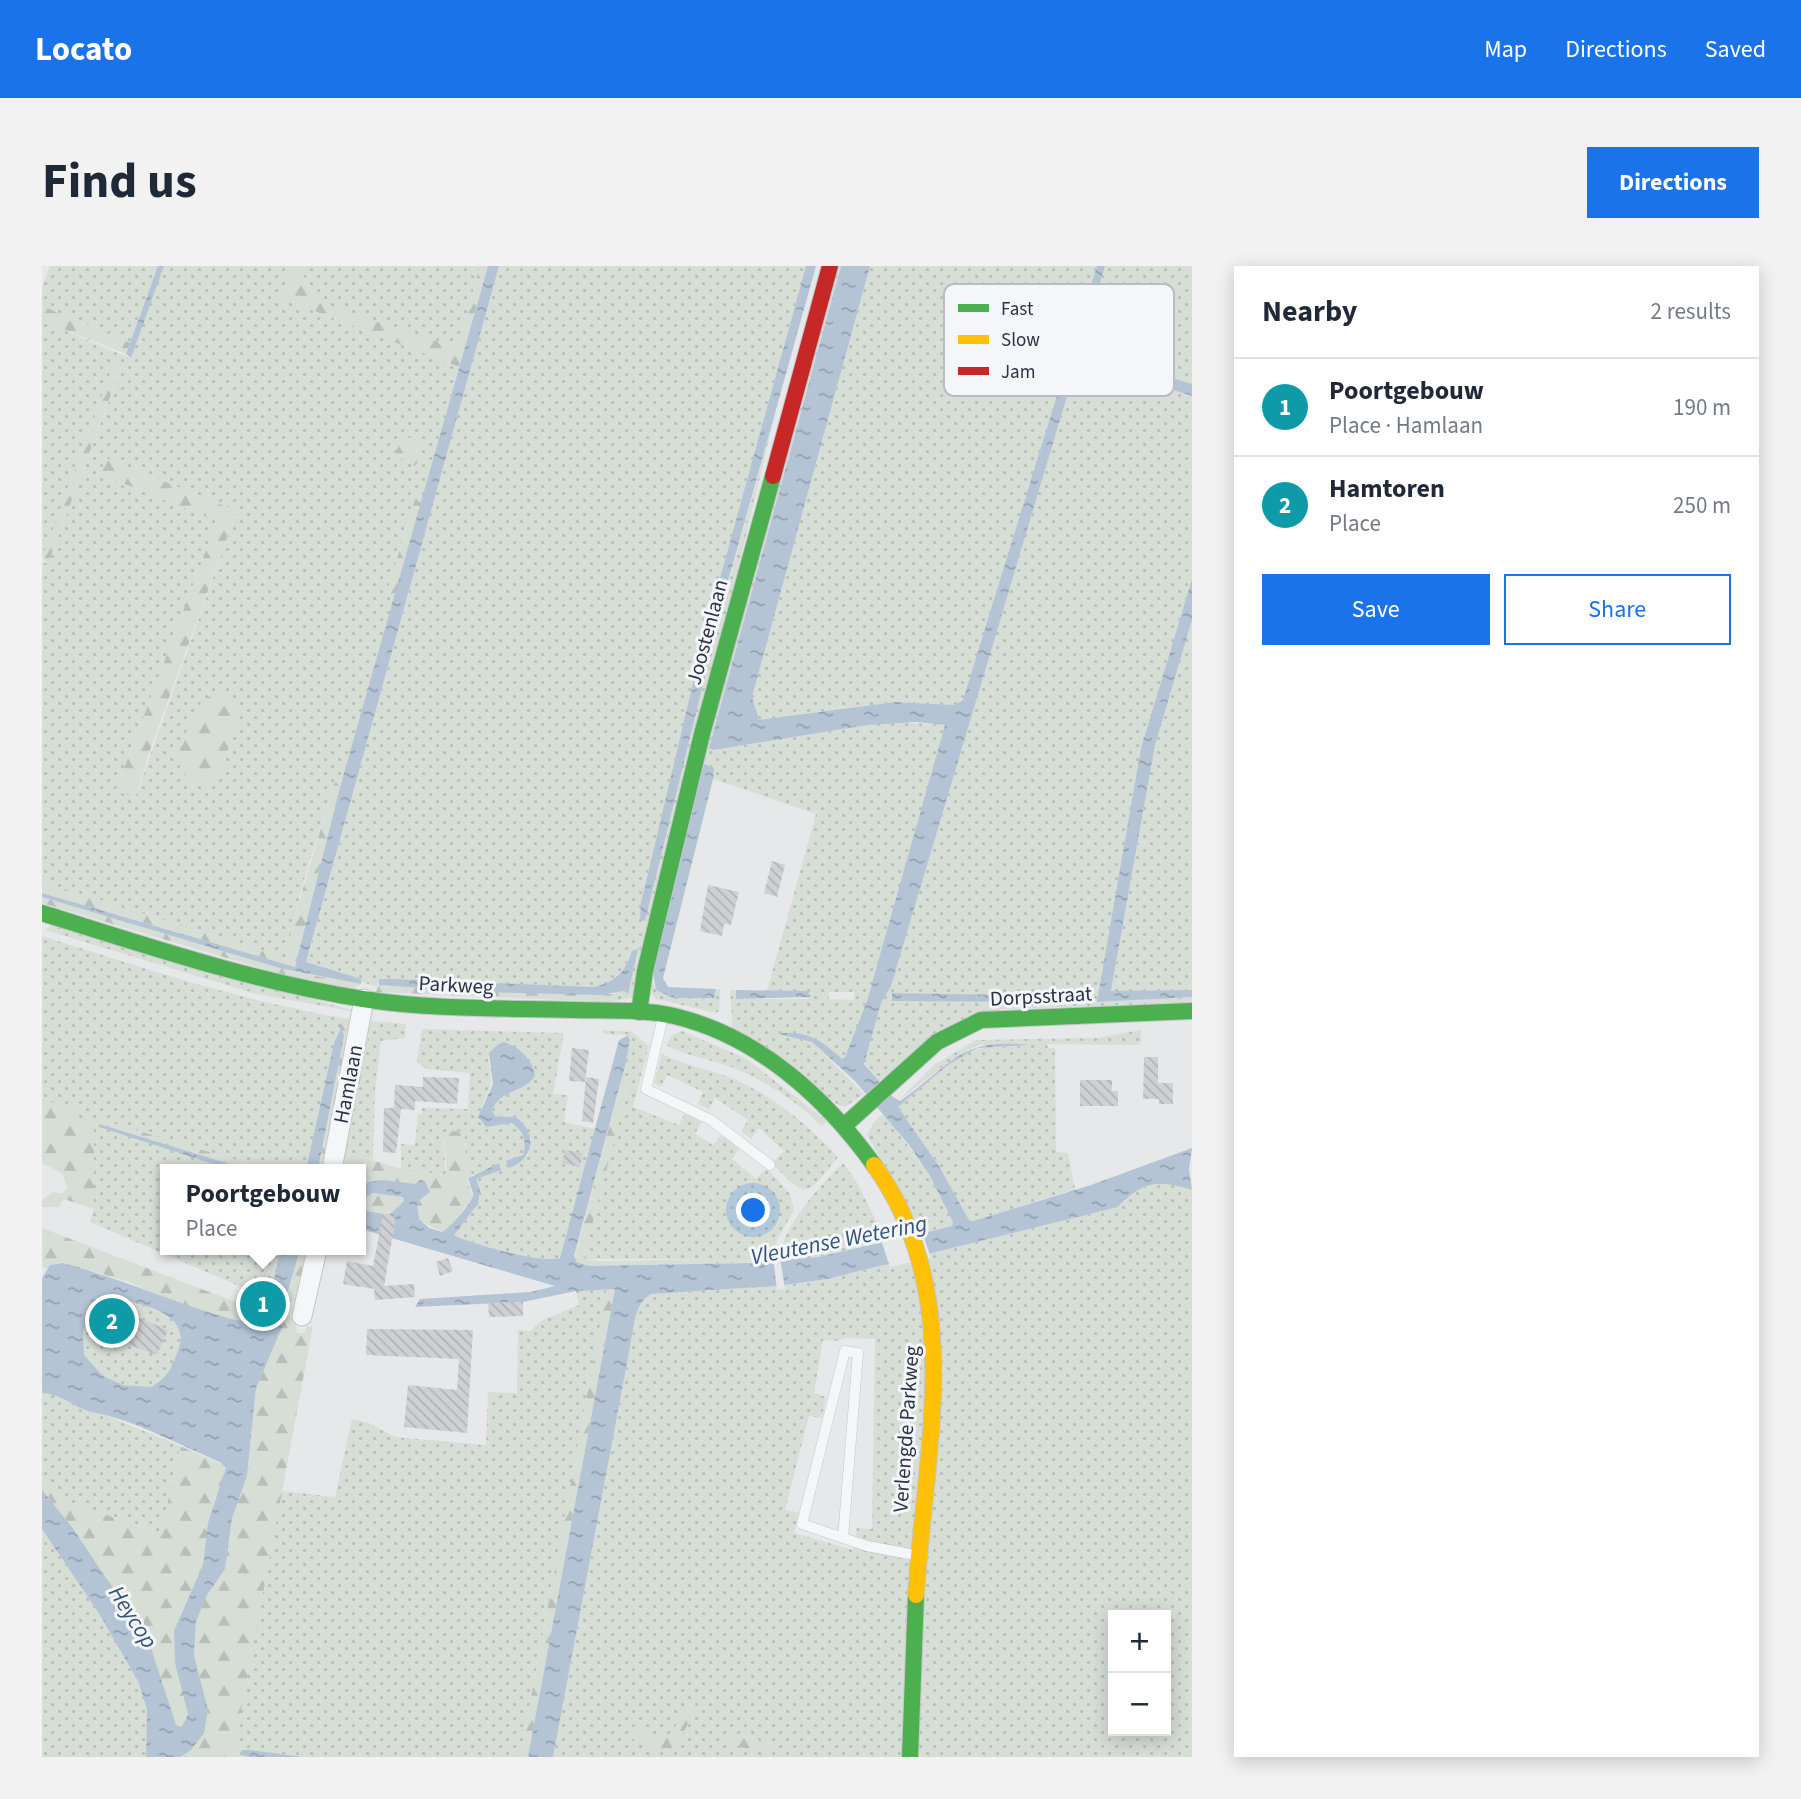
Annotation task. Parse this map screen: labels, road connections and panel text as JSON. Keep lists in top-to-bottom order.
{
  "streets": {
    "street": [
      "Joostenlaan",
      "Parkweg",
      "Dorpsstraat",
      "Hamlaan",
      "Verlengde Parkweg"
    ]
  },
  "crossings": [
    ["Joostenlaan", "Parkweg"],
    ["Parkweg", "Dorpsstraat"],
    ["Parkweg", "Hamlaan"],
    ["Parkweg", "Verlengde Parkweg"],
    ["Dorpsstraat", "Verlengde Parkweg"]
  ],
  "water": ["Vleutense Wetering", "Heycop"],
  "legend": ["Fast", "Slow", "Jam"],
  "page": {
    "header": "Locato",
    "nav": ["Map", "Directions", "Saved"],
    "title": "Find us",
    "buttons": [
      "Directions",
      ["Save", "Share"]
    ],
    "heading": ["Nearby", "2 results"],
    "list": [
      {
        "mark": "1",
        "name": "Poortgebouw",
        "note": "Place · Hamlaan",
        "value": "190 m"
      },
      {
        "mark": "2",
        "name": "Hamtoren",
        "note": "Place",
        "value": "250 m"
      }
    ],
    "popup": ["Poortgebouw", "Place"],
    "pins": ["1", "2"],
    "map_buttons": ["+", "−"]
  }
}
